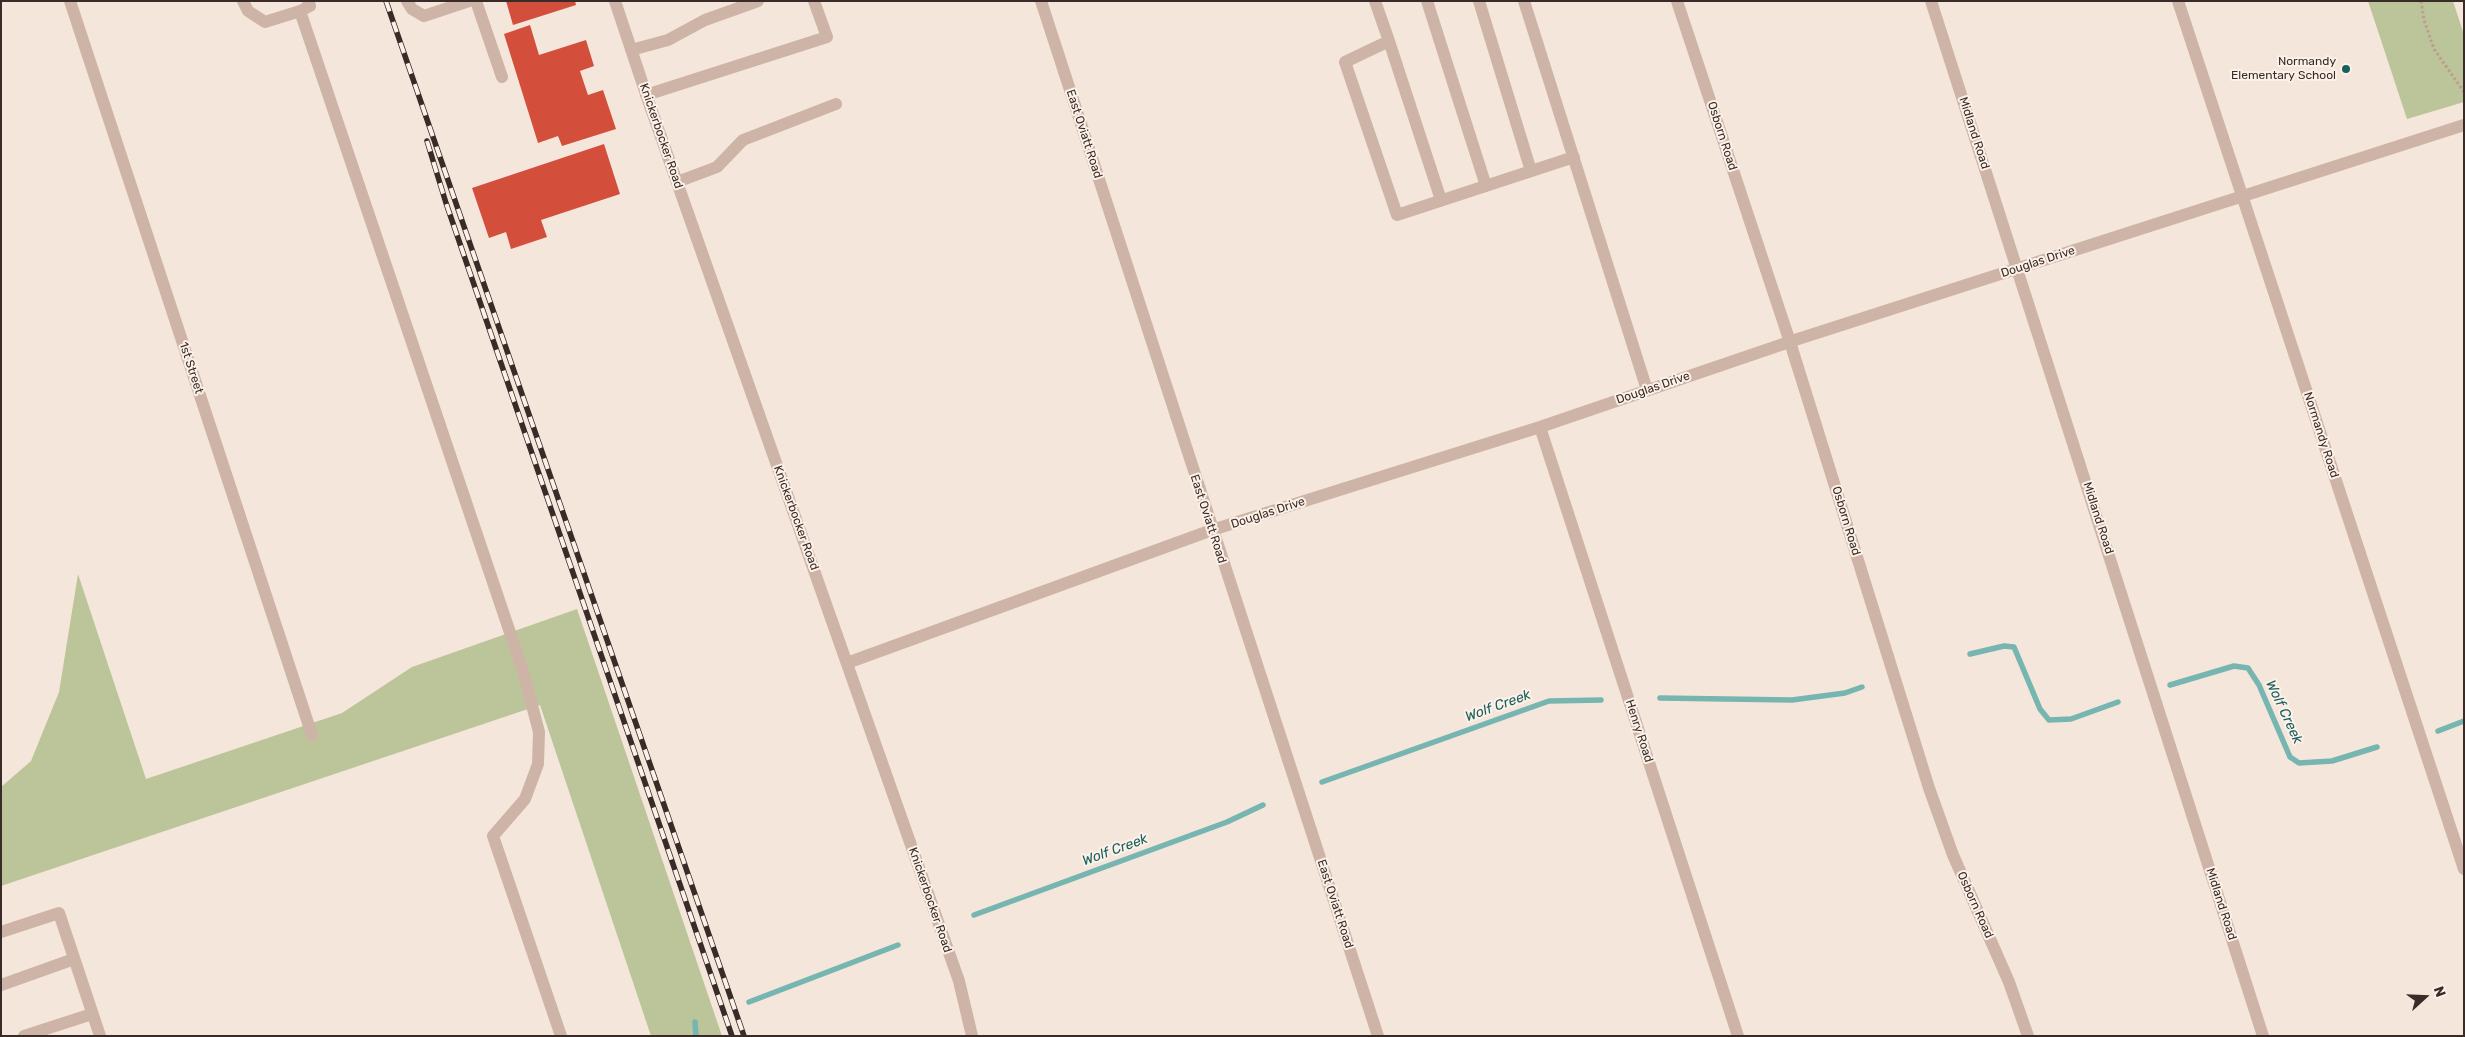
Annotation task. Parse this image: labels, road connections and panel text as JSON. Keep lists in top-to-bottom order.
{
  "streets": {
    "street": [
      "Midland Road",
      "East Oviatt Road",
      "Knickerbocker Road",
      "Osborn Road",
      "Douglas Drive",
      "1st Street",
      "Normandy Road",
      "Henry Road"
    ]
  },
  "crossings": [
    ["Midland Road", "Douglas Drive"],
    ["East Oviatt Road", "Douglas Drive"],
    ["Knickerbocker Road", "Douglas Drive"],
    ["Osborn Road", "Douglas Drive"],
    ["Douglas Drive", "Normandy Road"],
    ["Douglas Drive", "Henry Road"]
  ],
  "water": ["Wolf Creek"],
  "places": ["Normandy Elementary School"],
  "north": "right"
}
